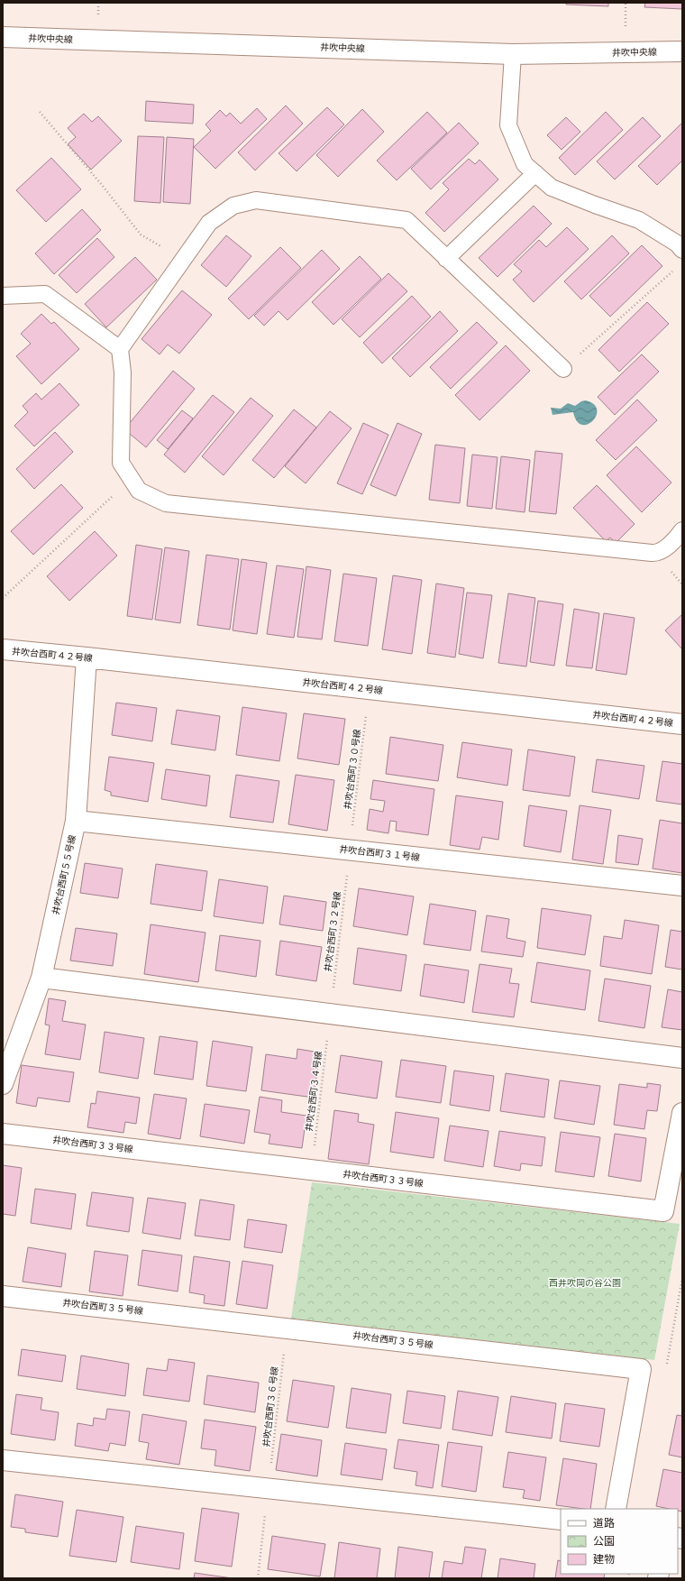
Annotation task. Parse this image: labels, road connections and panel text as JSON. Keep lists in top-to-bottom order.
{
  "streets": {
    "street": [
      "井吹中央線",
      "井吹台西町４２号線",
      "井吹台西町３１号線",
      "井吹台西町５５号線",
      "井吹台西町３３号線",
      "井吹台西町３５号線"
    ],
    "path": [
      "井吹台西町３０号線",
      "井吹台西町３２号線",
      "井吹台西町３４号線",
      "井吹台西町３６号線"
    ]
  },
  "crossings": [
    ["井吹台西町４２号線", "井吹台西町３０号線"],
    ["井吹台西町４２号線", "井吹台西町５５号線"],
    ["井吹台西町３０号線", "井吹台西町３１号線"],
    ["井吹台西町３０号線", "井吹台西町３２号線"],
    ["井吹台西町３１号線", "井吹台西町５５号線"],
    ["井吹台西町３１号線", "井吹台西町３２号線"],
    ["井吹台西町３２号線", "井吹台西町３４号線"],
    ["井吹台西町３４号線", "井吹台西町３３号線"],
    ["井吹台西町３５号線", "井吹台西町３６号線"]
  ],
  "parks": ["西井吹岡の谷公園"],
  "legend": ["道路", "公園", "建物"]
}
